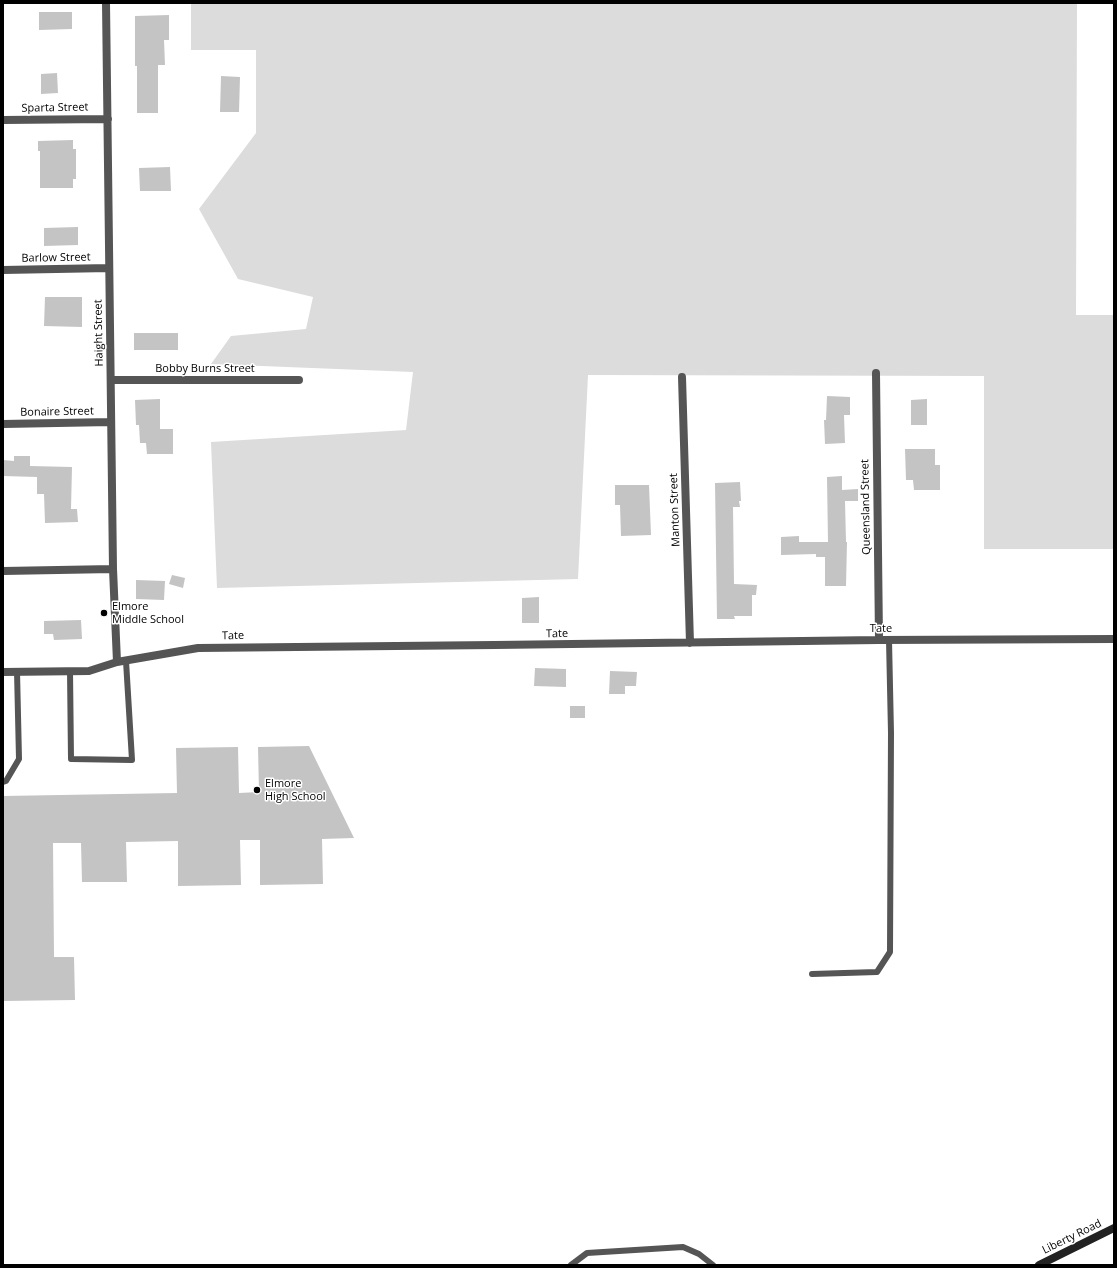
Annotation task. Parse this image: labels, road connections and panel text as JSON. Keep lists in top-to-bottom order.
{
  "streets": {
    "main road": ["Liberty Road"],
    "street": [
      "Sparta Street",
      "Barlow Street",
      "Haight Street",
      "Bobby Burns Street",
      "Bonaire Street",
      "Queensland Street",
      "Manton Street",
      "Tate"
    ]
  },
  "crossings": [
    ["Sparta Street", "Haight Street"],
    ["Barlow Street", "Haight Street"],
    ["Haight Street", "Bobby Burns Street"],
    ["Haight Street", "Bonaire Street"],
    ["Haight Street", "Tate"],
    ["Queensland Street", "Tate"],
    ["Manton Street", "Tate"]
  ],
  "places": ["Elmore Middle School", "Elmore High School"]
}
